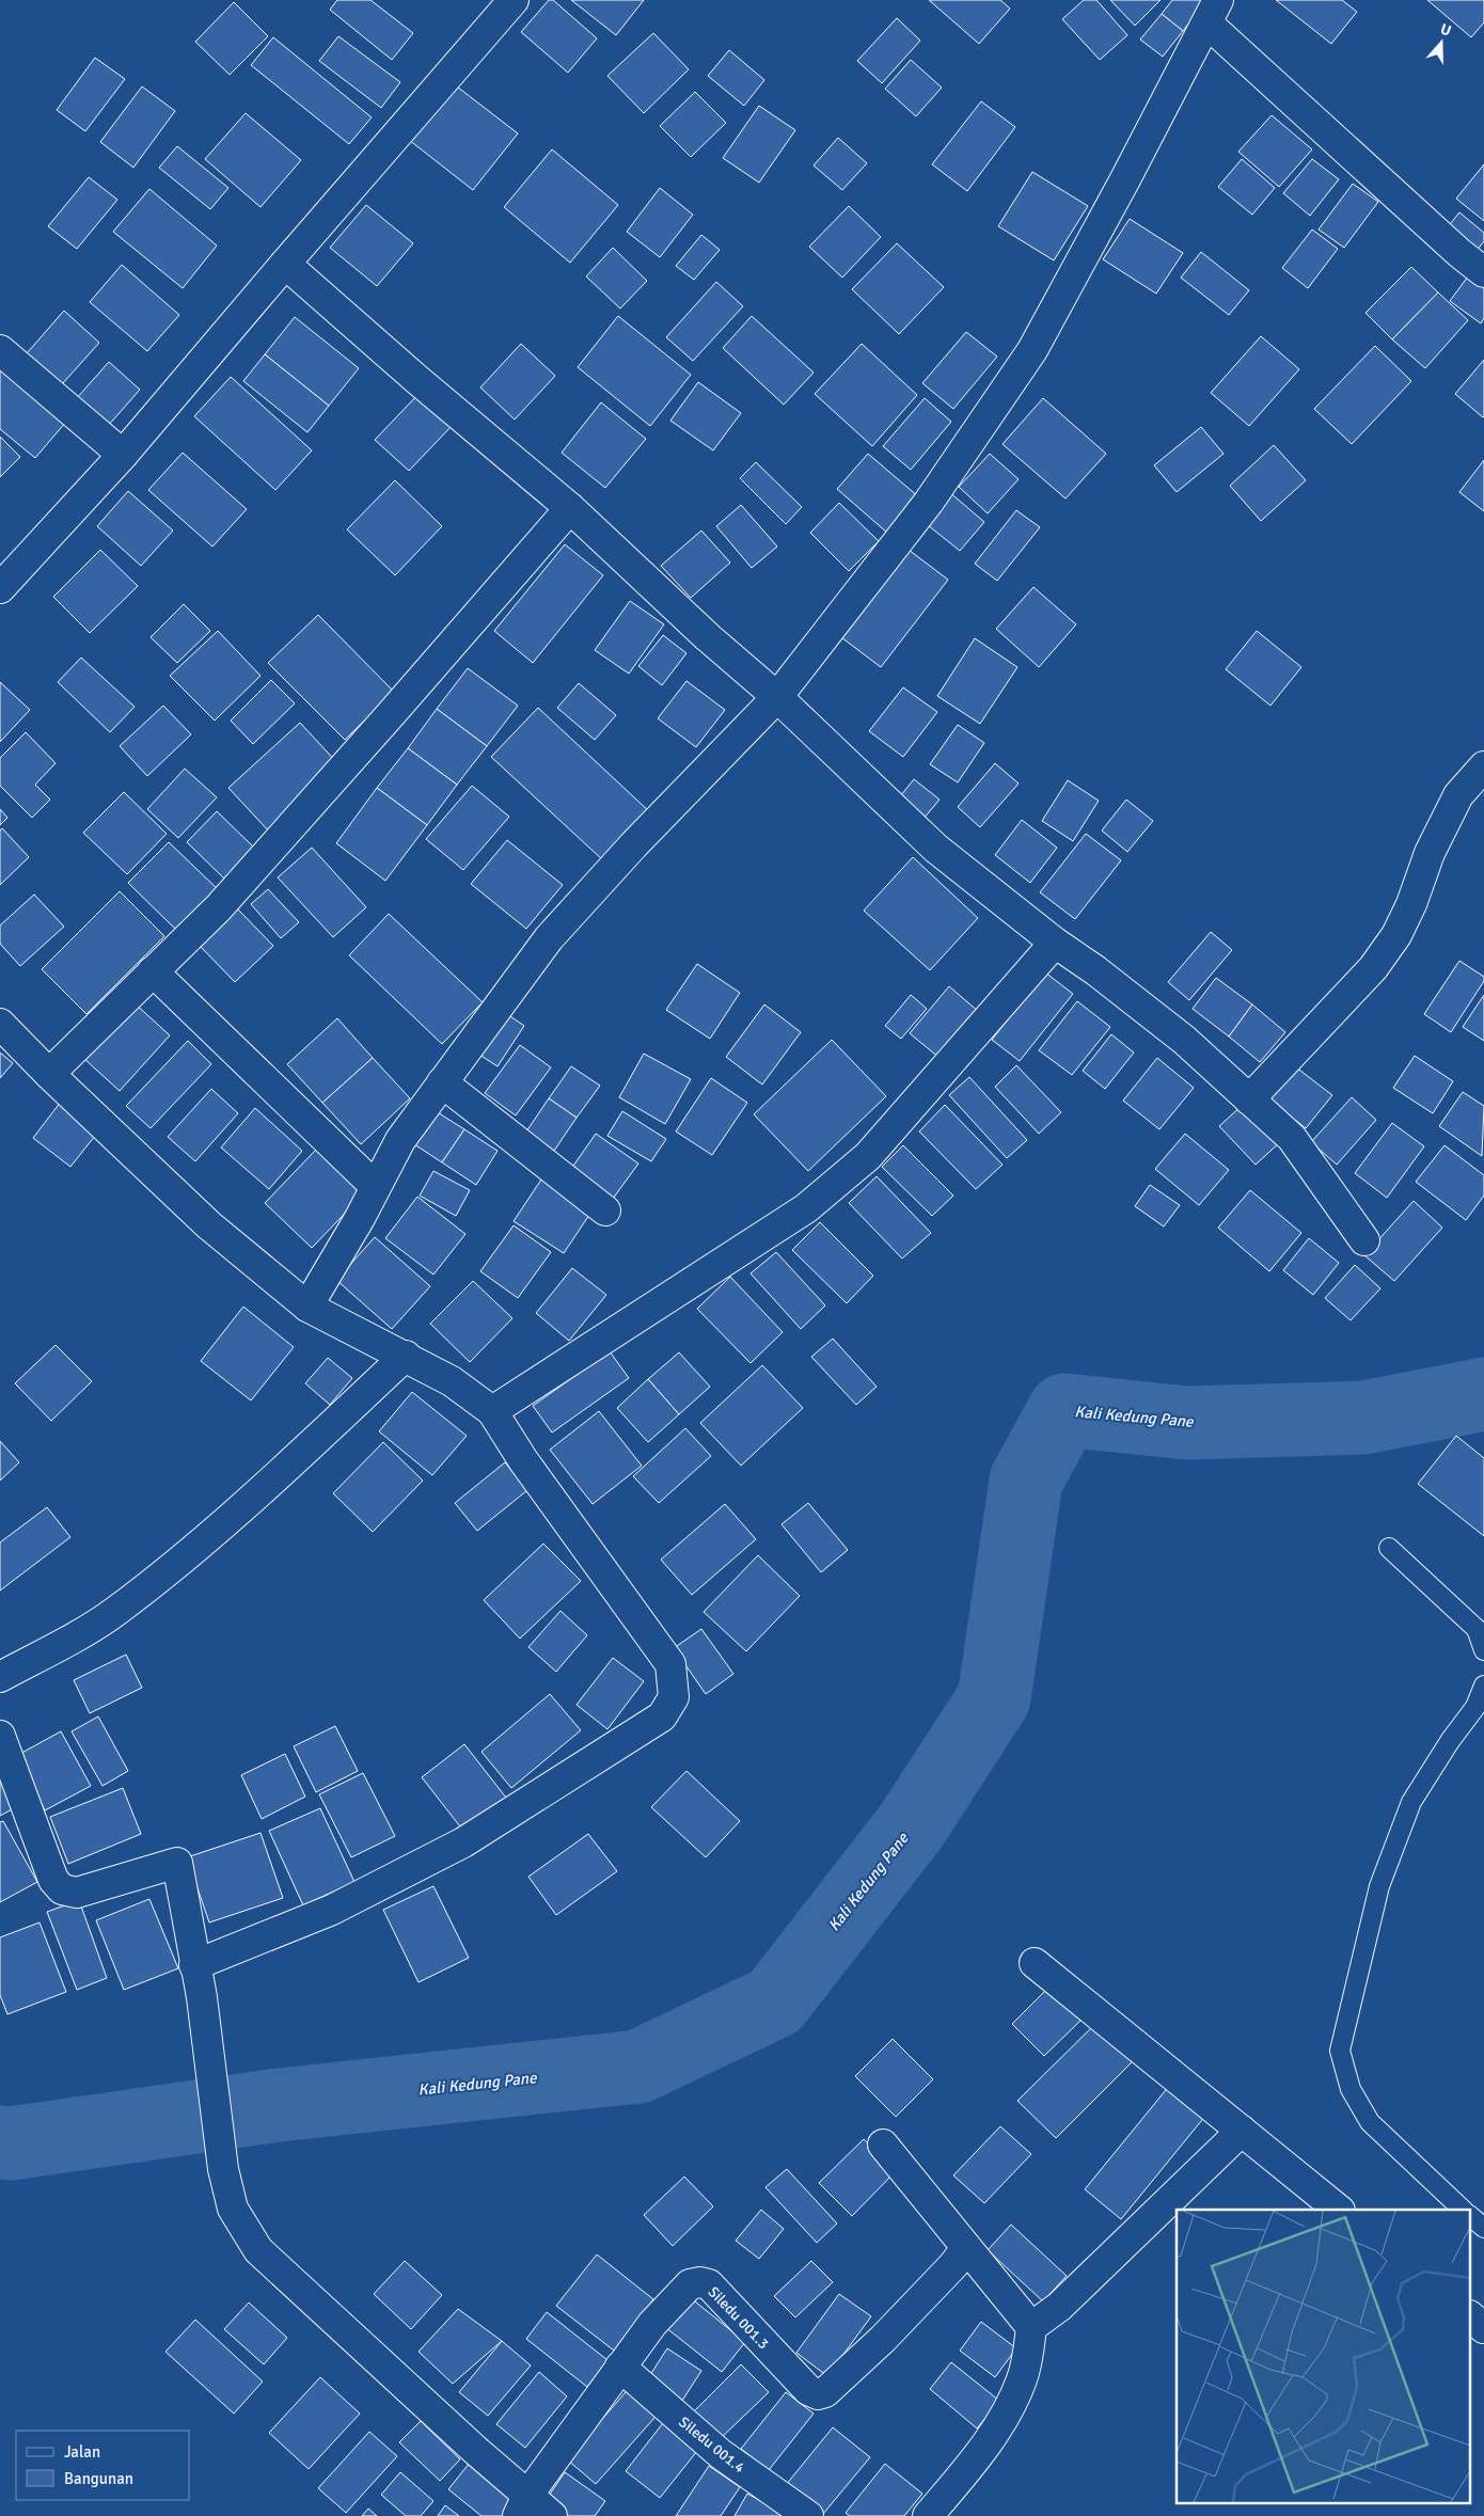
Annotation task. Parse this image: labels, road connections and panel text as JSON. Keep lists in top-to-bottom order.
{
  "streets": {
    "street": ["Siledu 001.3", "Siledu 001.4"]
  },
  "crossings": [
    ["Siledu 001.3", "Siledu 001.4"]
  ],
  "water": ["Kali Kedung Pane"],
  "legend": ["Jalan", "Bangunan"],
  "north": "top"
}
